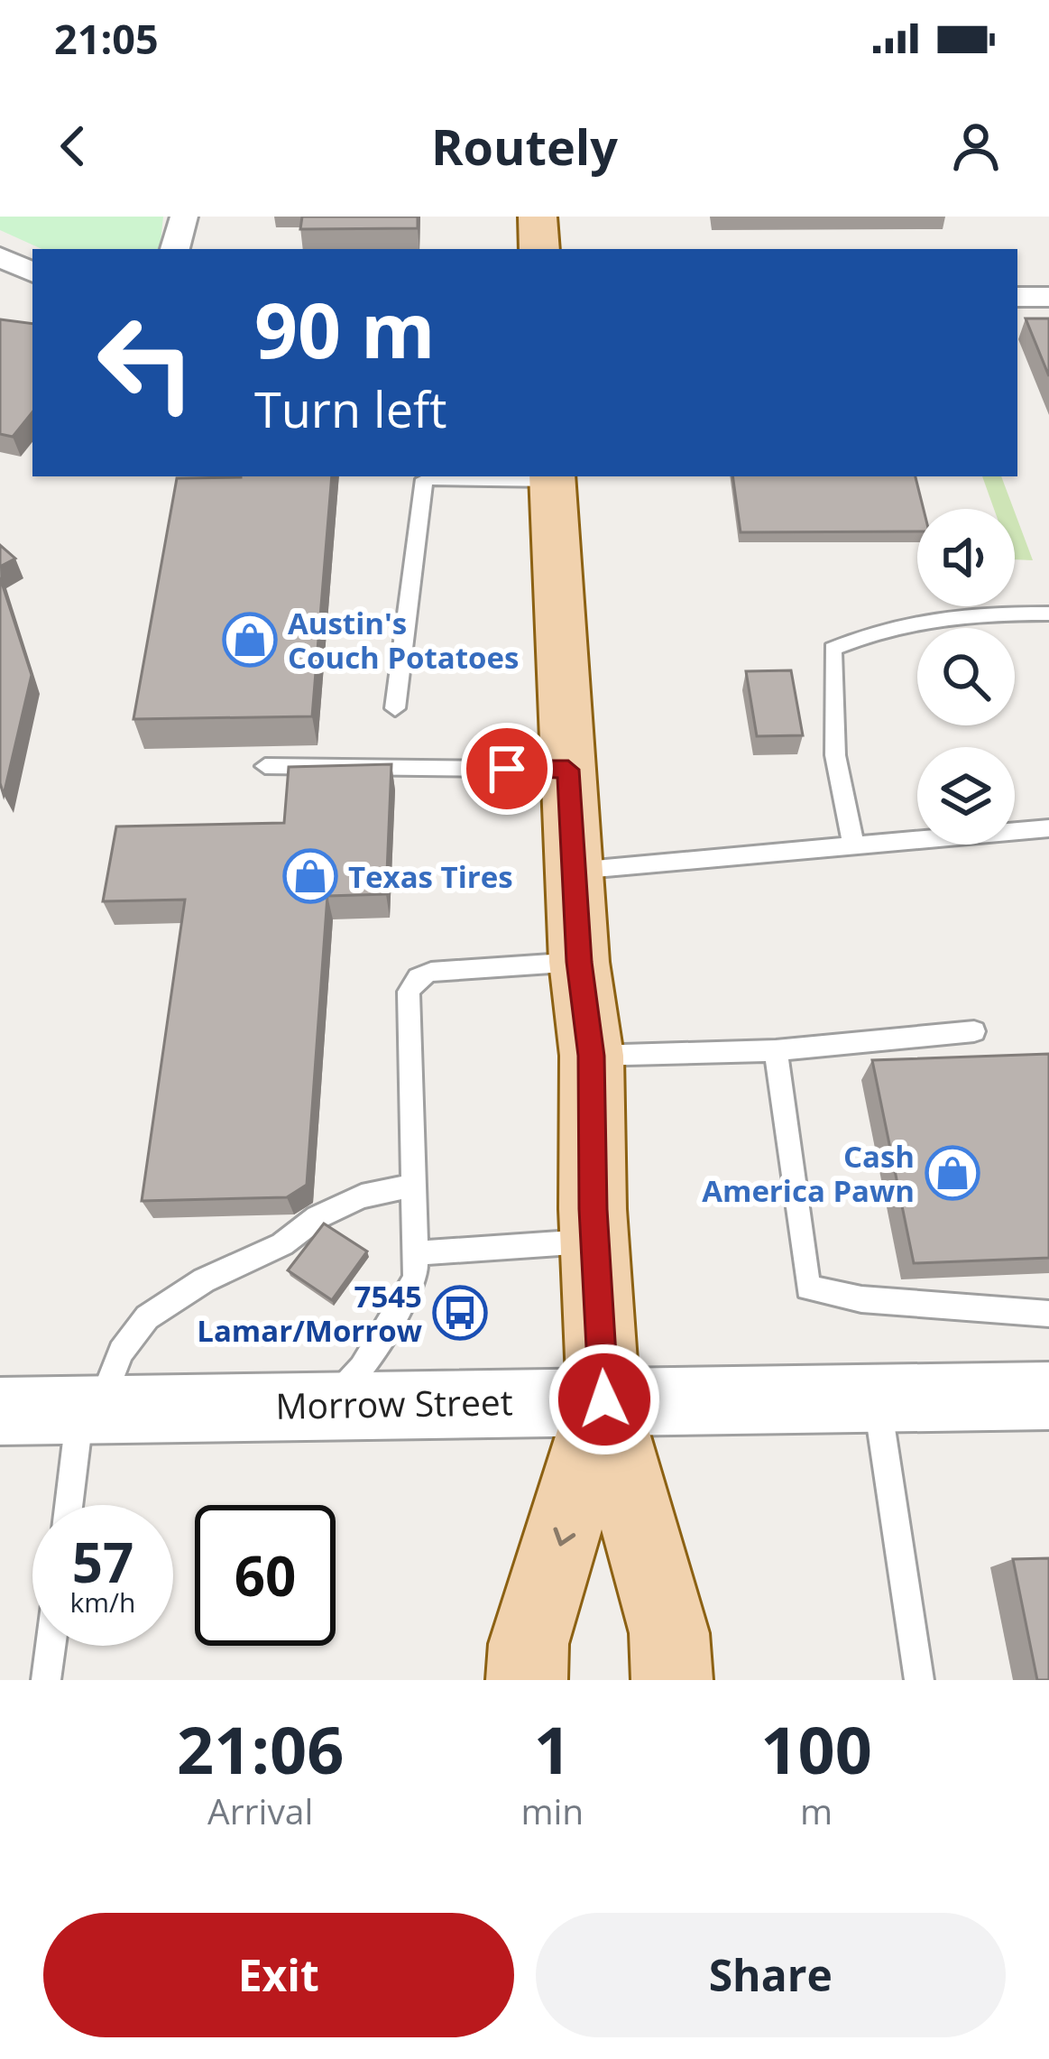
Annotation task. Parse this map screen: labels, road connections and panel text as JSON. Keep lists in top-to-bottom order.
{
  "streets": {
    "street": ["Morrow Street"]
  },
  "places": {
    "shop": ["Austin's Couch Potatoes", "Texas Tires", "Cash America Pawn"],
    "bus stop": ["7545 Lamar/Morrow"]
  },
  "page": {
    "status": "21:05",
    "header": "Routely",
    "turn": ["90 m", "Turn left"],
    "speed": "57 km/h",
    "limit": "60",
    "eta": [
      "21:06",
      "Arrival",
      "1",
      "min",
      "100",
      "m"
    ],
    "buttons": ["Exit", "Share"]
  }
}
